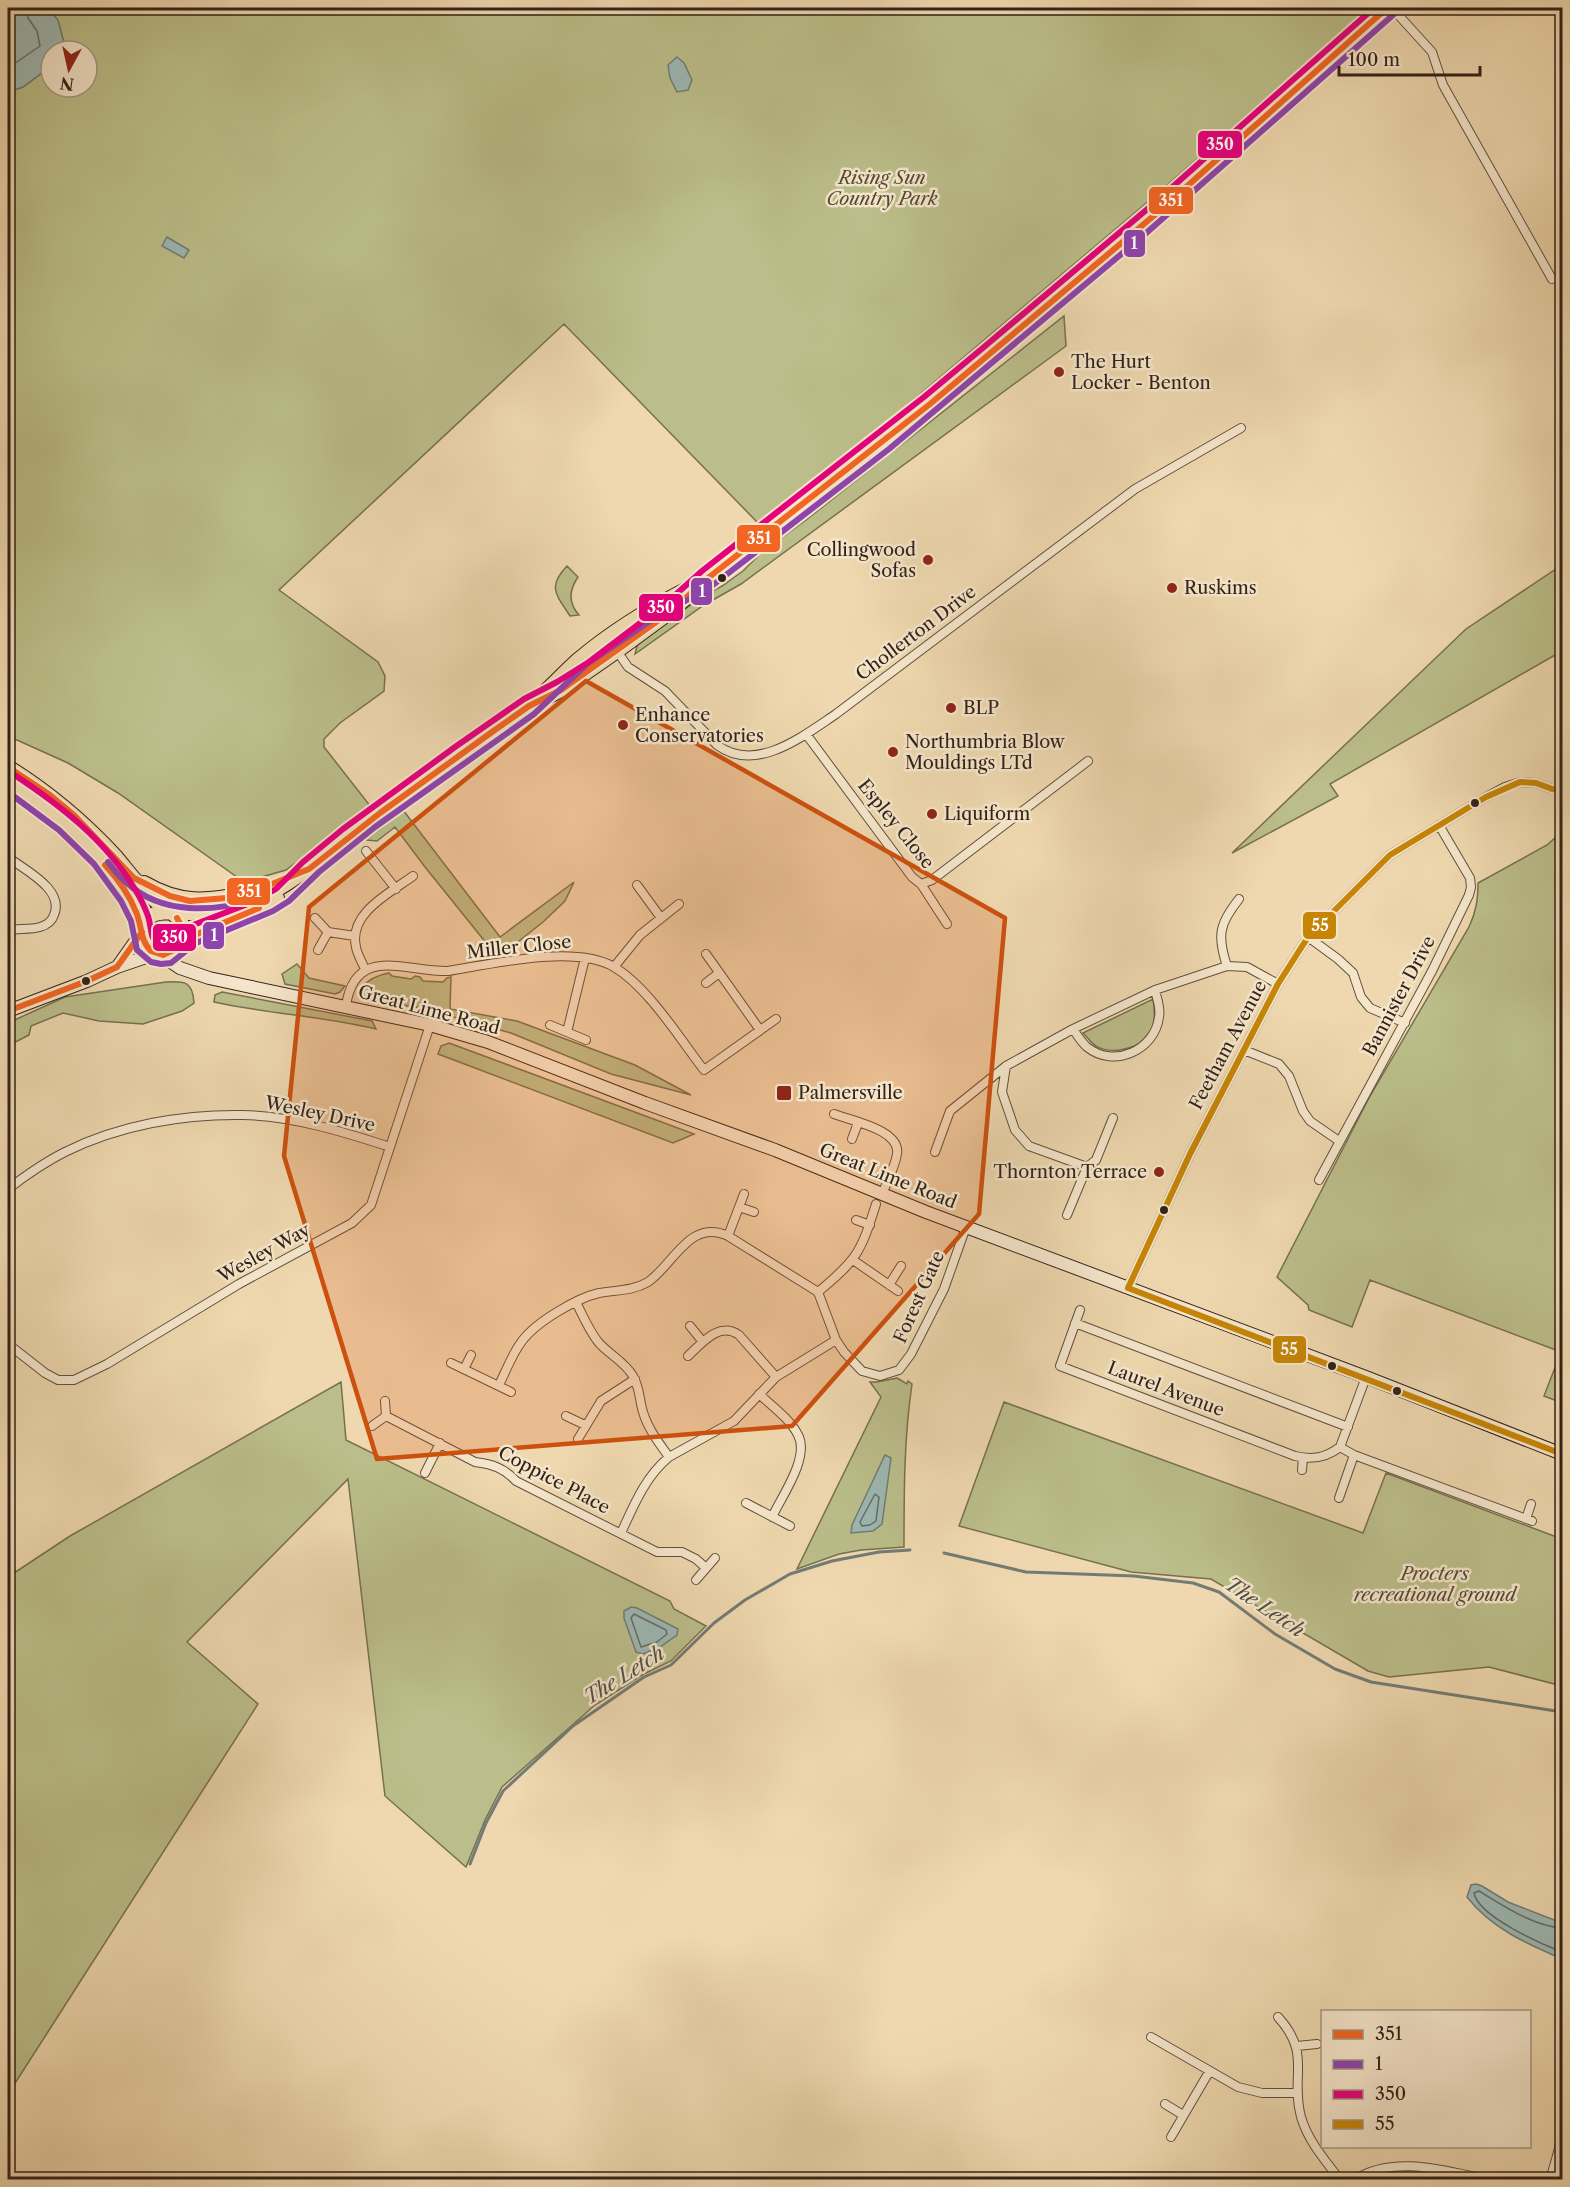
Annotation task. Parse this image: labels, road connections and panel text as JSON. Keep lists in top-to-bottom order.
{
  "streets": {
    "main road": ["Great Lime Road"],
    "street": [
      "Chollerton Drive",
      "Espley Close",
      "Miller Close",
      "Bannister Drive",
      "Feetham Avenue",
      "Wesley Drive",
      "Wesley Way",
      "Forest Gate",
      "Laurel Avenue",
      "Coppice Place"
    ]
  },
  "crossings": [
    ["Chollerton Drive", "Espley Close"],
    ["Bannister Drive", "Feetham Avenue"],
    ["Great Lime Road", "Feetham Avenue"],
    ["Great Lime Road", "Wesley Way"],
    ["Great Lime Road", "Forest Gate"],
    ["Wesley Drive", "Wesley Way"]
  ],
  "water": ["The Letch"],
  "parks": ["Rising Sun Country Park", "Procters recreational ground"],
  "places": {
    "other": [
      "The Hurt Locker - Benton",
      "Collingwood Sofas",
      "Ruskims",
      "BLP",
      "Enhance Conservatories",
      "Northumbria Blow Mouldings LTd",
      "Liquiform",
      "Thornton Terrace"
    ],
    "transit": ["Palmersville"]
  },
  "lines": [
    "transit line 351",
    "transit line 350",
    "transit line 1",
    "transit line 55"
  ],
  "legend": [
    "351",
    "1",
    "350",
    "55"
  ],
  "scale_bar": "100 m",
  "north": "bottom"
}
